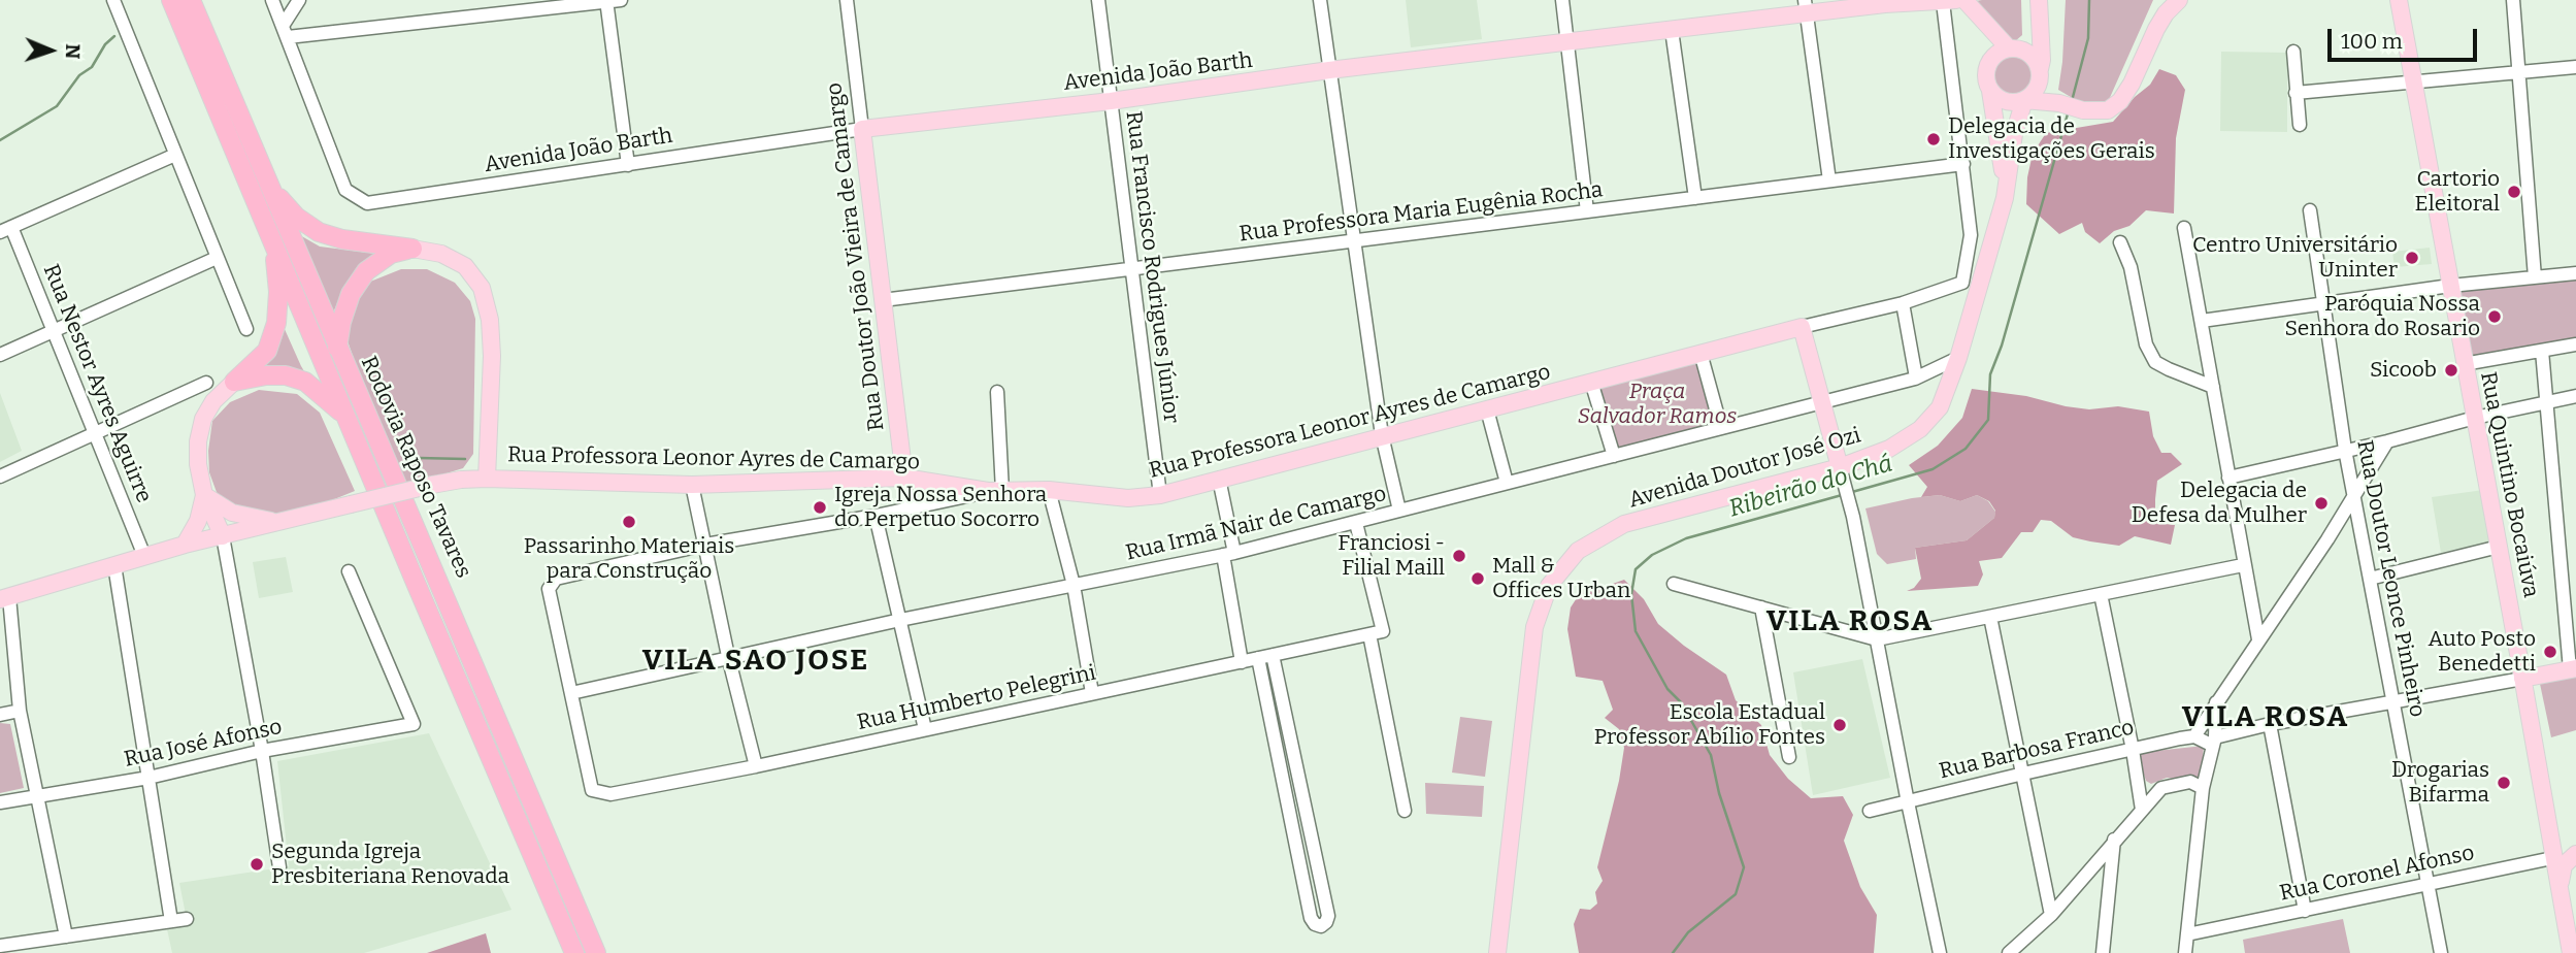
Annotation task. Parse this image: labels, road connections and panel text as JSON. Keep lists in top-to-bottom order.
{
  "streets": {
    "highway": ["Rodovia Raposo Tavares"],
    "main road": [
      "Avenida João Barth",
      "Rua Doutor João Vieira de Camargo",
      "Rua Professora Leonor Ayres de Camargo",
      "Avenida Doutor José Ozi",
      "Rua Quintino Bocaiúva",
      "Rua Coronel Afonso"
    ],
    "street": [
      "Rua Professora Maria Eugênia Rocha",
      "Rua Francisco Rodrigues Júnior",
      "Rua Nestor Ayres Aguirre",
      "Rua Irmã Nair de Camargo",
      "Rua Doutor Leonce Pinheiro",
      "Rua Humberto Pelegrini",
      "Rua José Afonso",
      "Rua Barbosa Franco"
    ]
  },
  "crossings": [
    ["Avenida João Barth", "Rua Doutor João Vieira de Camargo"],
    ["Avenida João Barth", "Rua Francisco Rodrigues Júnior"],
    ["Rua Professora Maria Eugênia Rocha", "Rua Doutor João Vieira de Camargo"],
    ["Rua Professora Maria Eugênia Rocha", "Rua Francisco Rodrigues Júnior"],
    ["Rua Professora Maria Eugênia Rocha", "Rua Professora Leonor Ayres de Camargo"],
    ["Rua Doutor João Vieira de Camargo", "Rua Professora Leonor Ayres de Camargo"],
    ["Rua Francisco Rodrigues Júnior", "Rua Professora Leonor Ayres de Camargo"],
    ["Rua Nestor Ayres Aguirre", "Rua Professora Leonor Ayres de Camargo"],
    ["Avenida Doutor José Ozi", "Rua Irmã Nair de Camargo"],
    ["Rua Quintino Bocaiúva", "Rua Coronel Afonso"],
    ["Rua Irmã Nair de Camargo", "Rua Humberto Pelegrini"],
    ["Rua Doutor Leonce Pinheiro", "Rua Coronel Afonso"]
  ],
  "districts": ["VILA ROSA", "VILA SAO JOSE", "VILA ROSA"],
  "water": ["Ribeirão do Chá"],
  "parks": ["Praça Salvador Ramos"],
  "places": [
    "Delegacia de Investigações Gerais",
    "Cartorio Eleitoral",
    "Centro Universitário Uninter",
    "Paróquia Nossa Senhora do Rosario",
    "Sicoob",
    "Delegacia de Defesa da Mulher",
    "Igreja Nossa Senhora do Perpetuo Socorro",
    "Passarinho Materiais para Construção",
    "Franciosi - Filial Maill",
    "Mall & Offices Urban",
    "Auto Posto Benedetti",
    "Escola Estadual Professor Abílio Fontes",
    "Drogarias Bifarma",
    "Segunda Igreja Presbiteriana Renovada"
  ],
  "scale_bar": "100 m",
  "north": "right"
}
